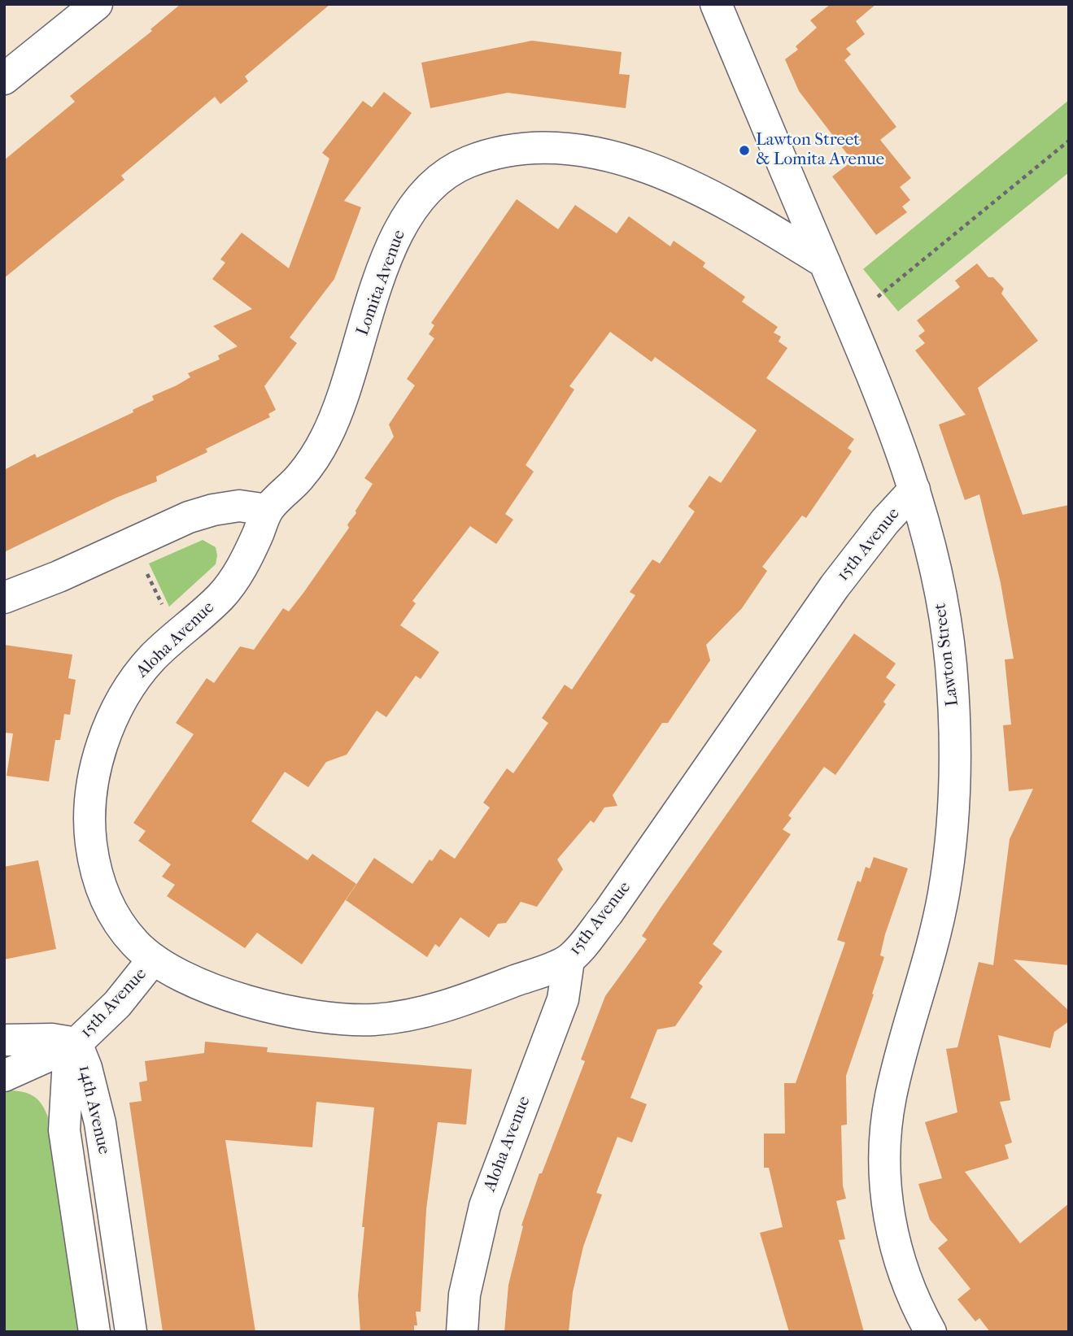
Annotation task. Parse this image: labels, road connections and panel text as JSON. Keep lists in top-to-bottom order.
{
  "streets": {
    "street": [
      "Lomita Avenue",
      "15th Avenue",
      "Aloha Avenue",
      "Lawton Street",
      "14th Avenue"
    ]
  },
  "crossings": [
    ["Lomita Avenue", "Aloha Avenue"],
    ["Lomita Avenue", "Lawton Street"],
    ["15th Avenue", "Aloha Avenue"],
    ["15th Avenue", "Lawton Street"],
    ["15th Avenue", "14th Avenue"]
  ],
  "places": ["Lawton Street & Lomita Avenue"]
}
